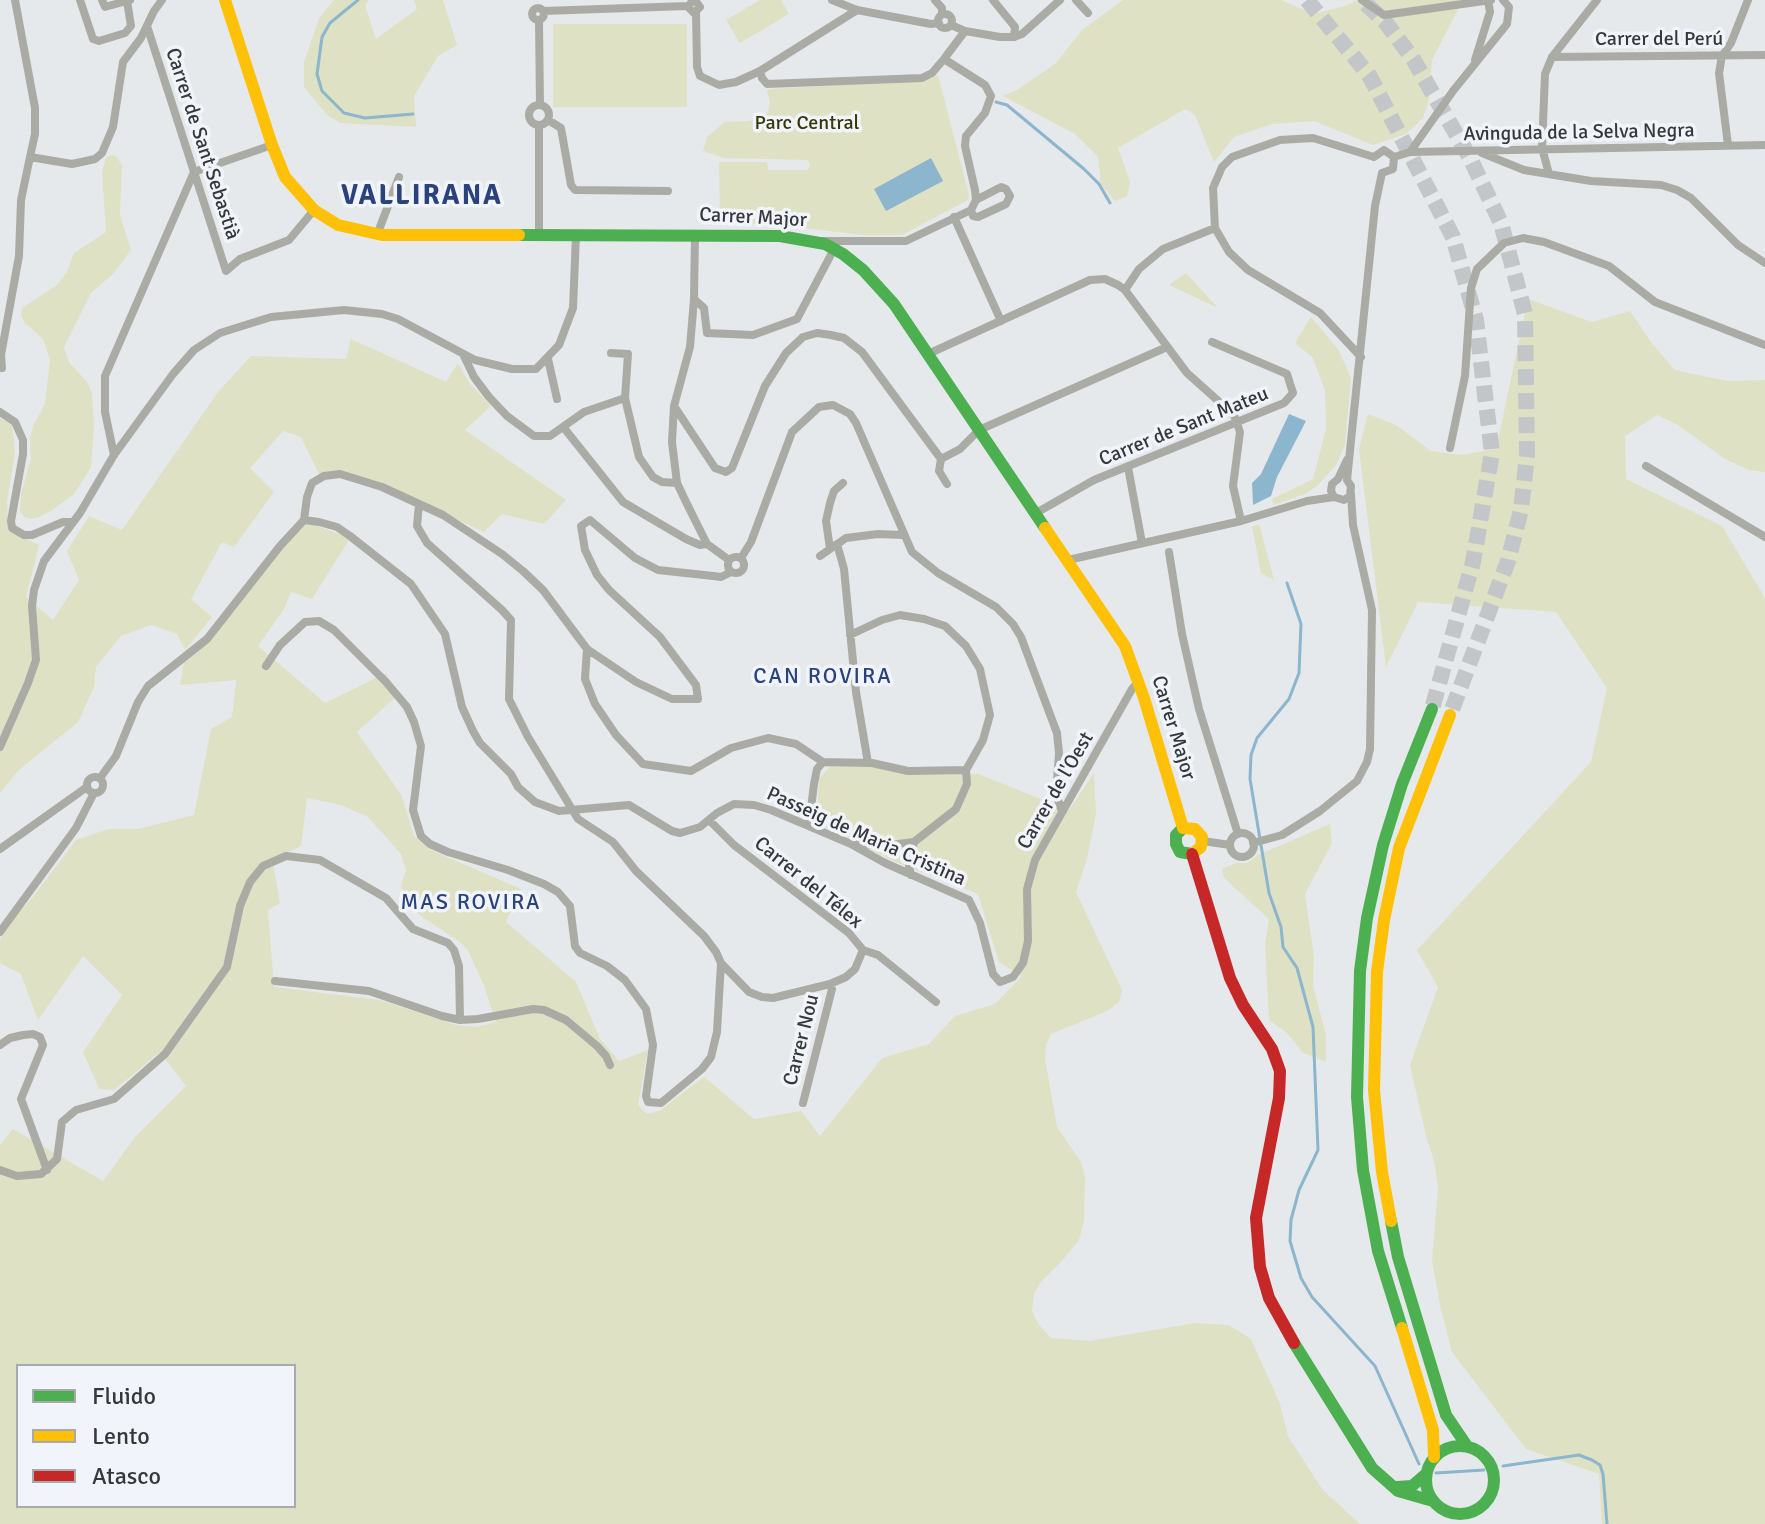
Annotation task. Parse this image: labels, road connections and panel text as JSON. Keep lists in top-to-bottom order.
{
  "streets": {
    "main road": ["Carrer Major"],
    "street": [
      "Carrer del Perú",
      "Avinguda de la Selva Negra",
      "Carrer de Sant Sebastià",
      "Carrer de Sant Mateu",
      "Carrer de l'Oest",
      "Passeig de Maria Cristina",
      "Carrer del Télex",
      "Carrer Nou"
    ]
  },
  "crossings": [
    ["Carrer de Sant Sebastià", "Carrer Major"],
    ["Carrer Major", "Carrer de Sant Mateu"],
    ["Carrer Major", "Carrer de l'Oest"],
    ["Carrer de l'Oest", "Passeig de Maria Cristina"],
    ["Passeig de Maria Cristina", "Carrer del Télex"],
    ["Carrer del Télex", "Carrer Nou"]
  ],
  "districts": ["VALLIRANA", "CAN ROVIRA", "MAS ROVIRA"],
  "parks": ["Parc Central"],
  "legend": ["Fluido", "Lento", "Atasco"]
}
